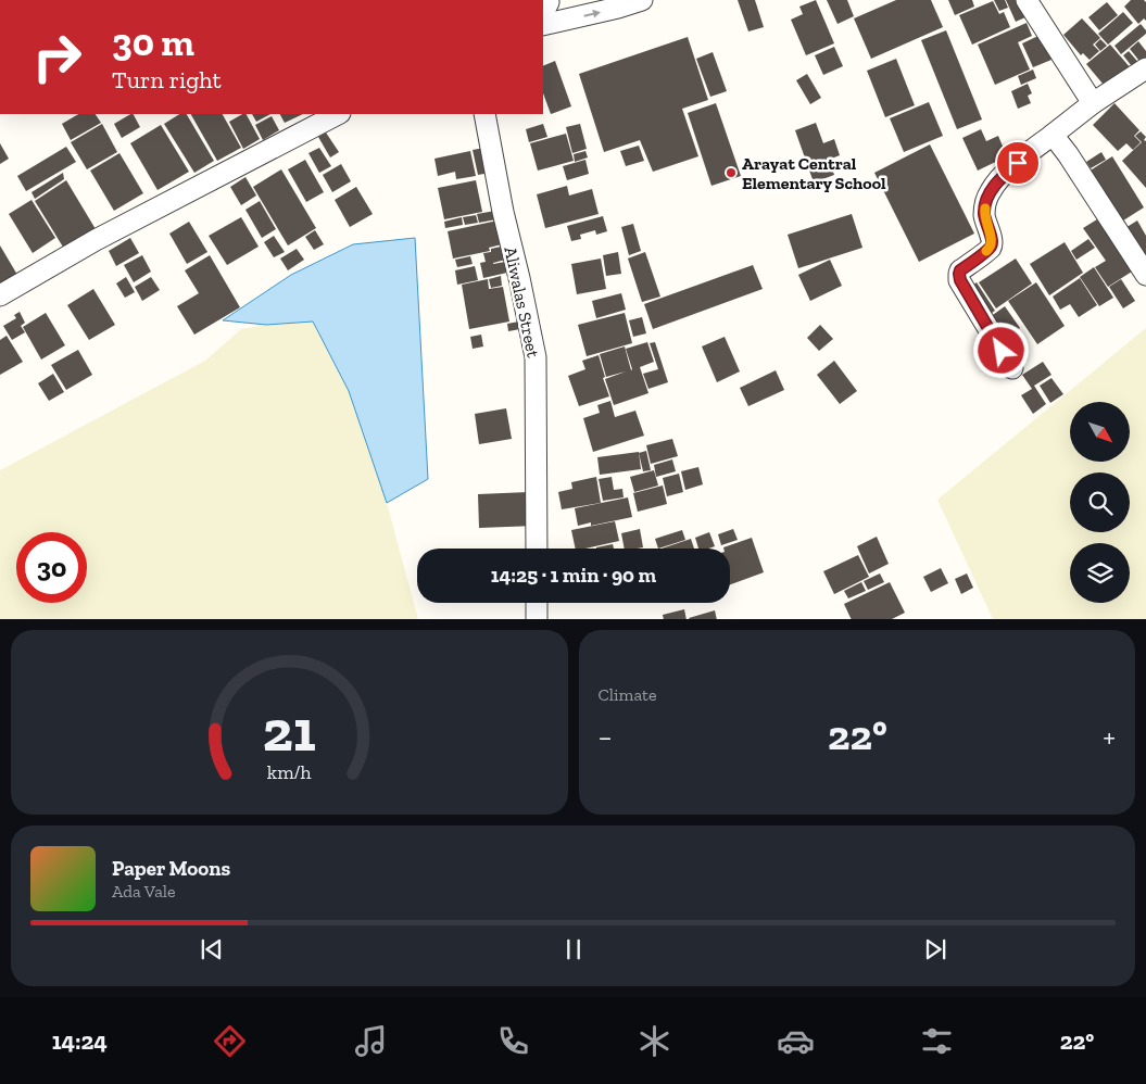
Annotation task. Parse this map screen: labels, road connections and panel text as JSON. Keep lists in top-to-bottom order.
{
  "streets": {
    "street": ["Aliwalas Street"]
  },
  "places": ["Arayat Central Elementary School"],
  "north": "bottom right",
  "page": {
    "turn": ["30 m", "Turn right"],
    "limit": "30",
    "trip": "14:25 · 1 min · 90 m",
    "tile": "Climate",
    "heat": ["−", "22°", "+"],
    "song": ["Paper Moons", "Ada Vale"],
    "tabs": ["14:24", "22°"],
    "gauge": ["21", "km/h"]
  }
}
